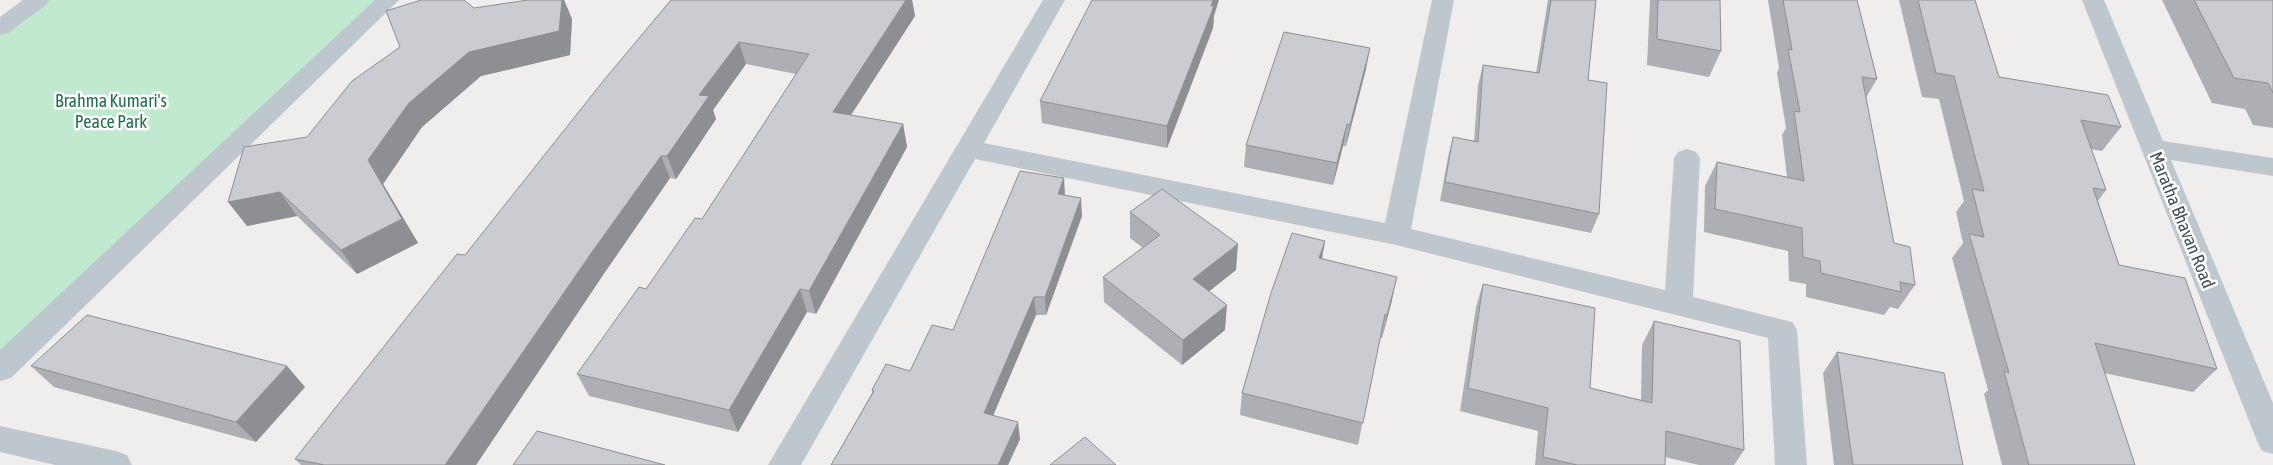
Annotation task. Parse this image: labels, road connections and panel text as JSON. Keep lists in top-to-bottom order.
{
  "streets": {
    "street": ["Maratha Bhavan Road"]
  },
  "parks": ["Brahma Kumari's Peace Park"]
}
